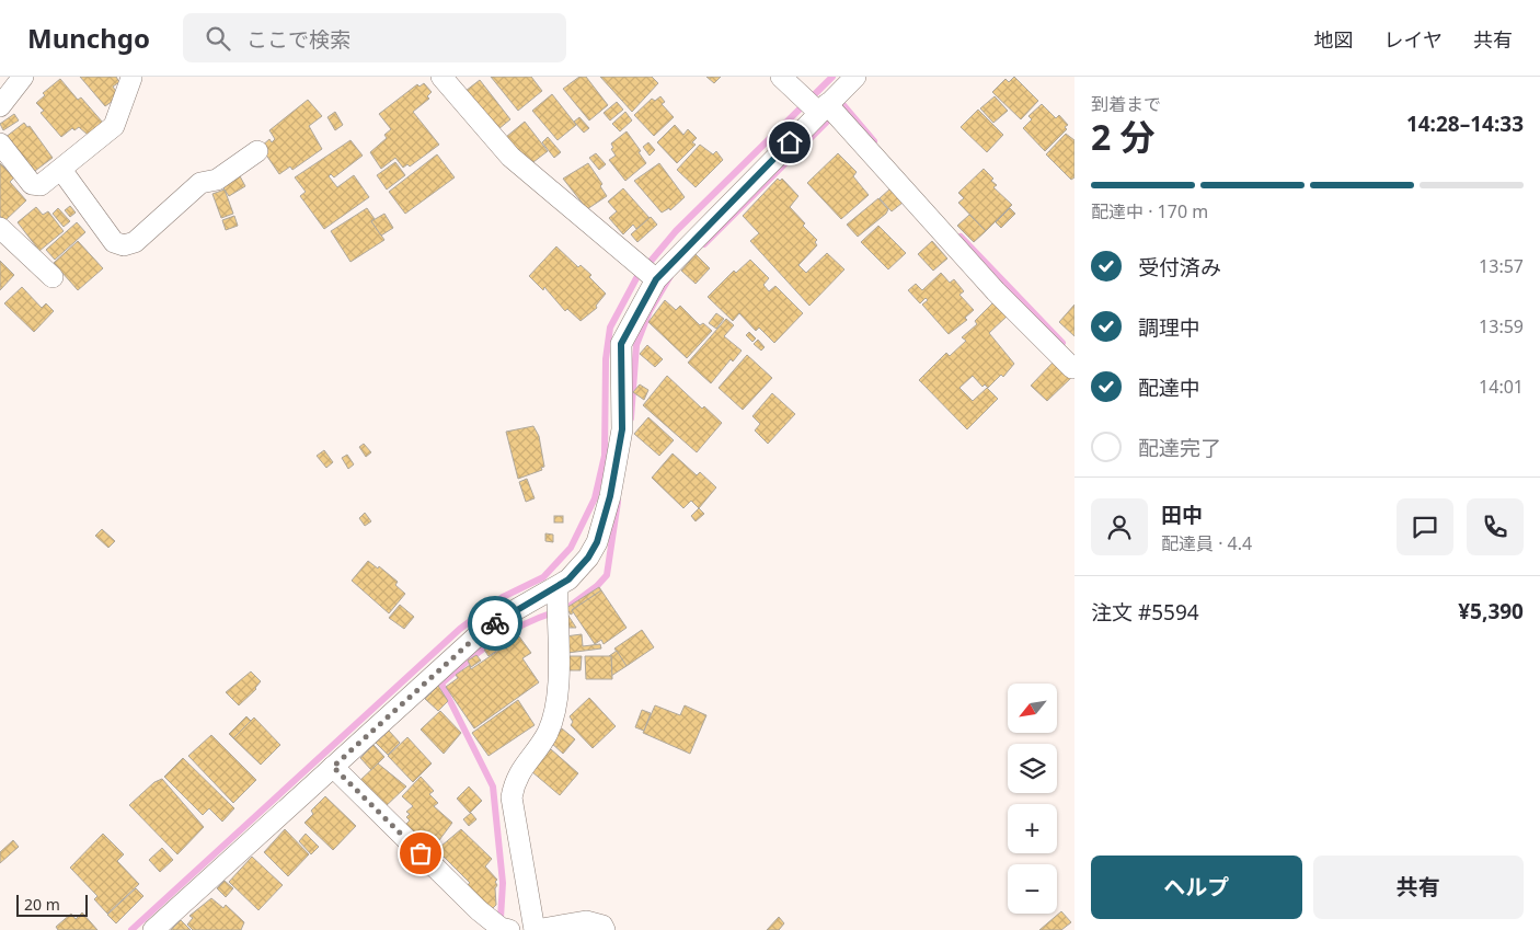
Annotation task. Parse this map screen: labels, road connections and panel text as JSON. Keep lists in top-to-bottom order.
{
  "scale_bar": "20 m",
  "north": "bottom left",
  "page": {
    "header": "Munchgo",
    "search": "ここで検索",
    "nav": ["地図", "レイヤ", "共有"],
    "heading": ["2 分", "到着まで", "14:28–14:33"],
    "panel": [
      "田中",
      "配達員 · 4.4",
      "注文 #5594",
      "¥5,390"
    ],
    "bar": "配達中 · 170 m",
    "list": [
      ["受付済み", "13:57"],
      ["調理中", "13:59"],
      ["配達中", "14:01"],
      "配達完了"
    ],
    "map_buttons": ["+", "−"],
    "buttons": ["ヘルプ", "共有"],
    "scale": "20 m"
  }
}
